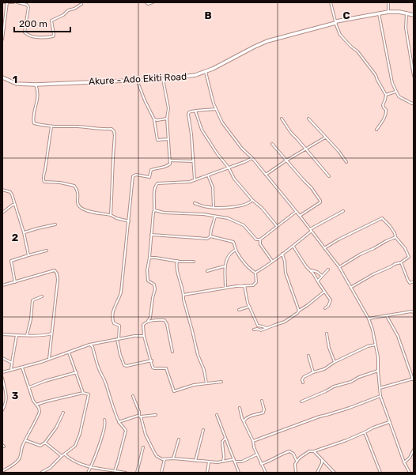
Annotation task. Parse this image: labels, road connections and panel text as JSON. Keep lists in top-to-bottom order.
{
  "streets": {
    "main road": ["Akure - Ado Ekiti Road"]
  },
  "scale_bar": "200 m",
  "grid": {
    "columns": ["B", "C"],
    "rows": ["1", "2", "3"]
  }
}
